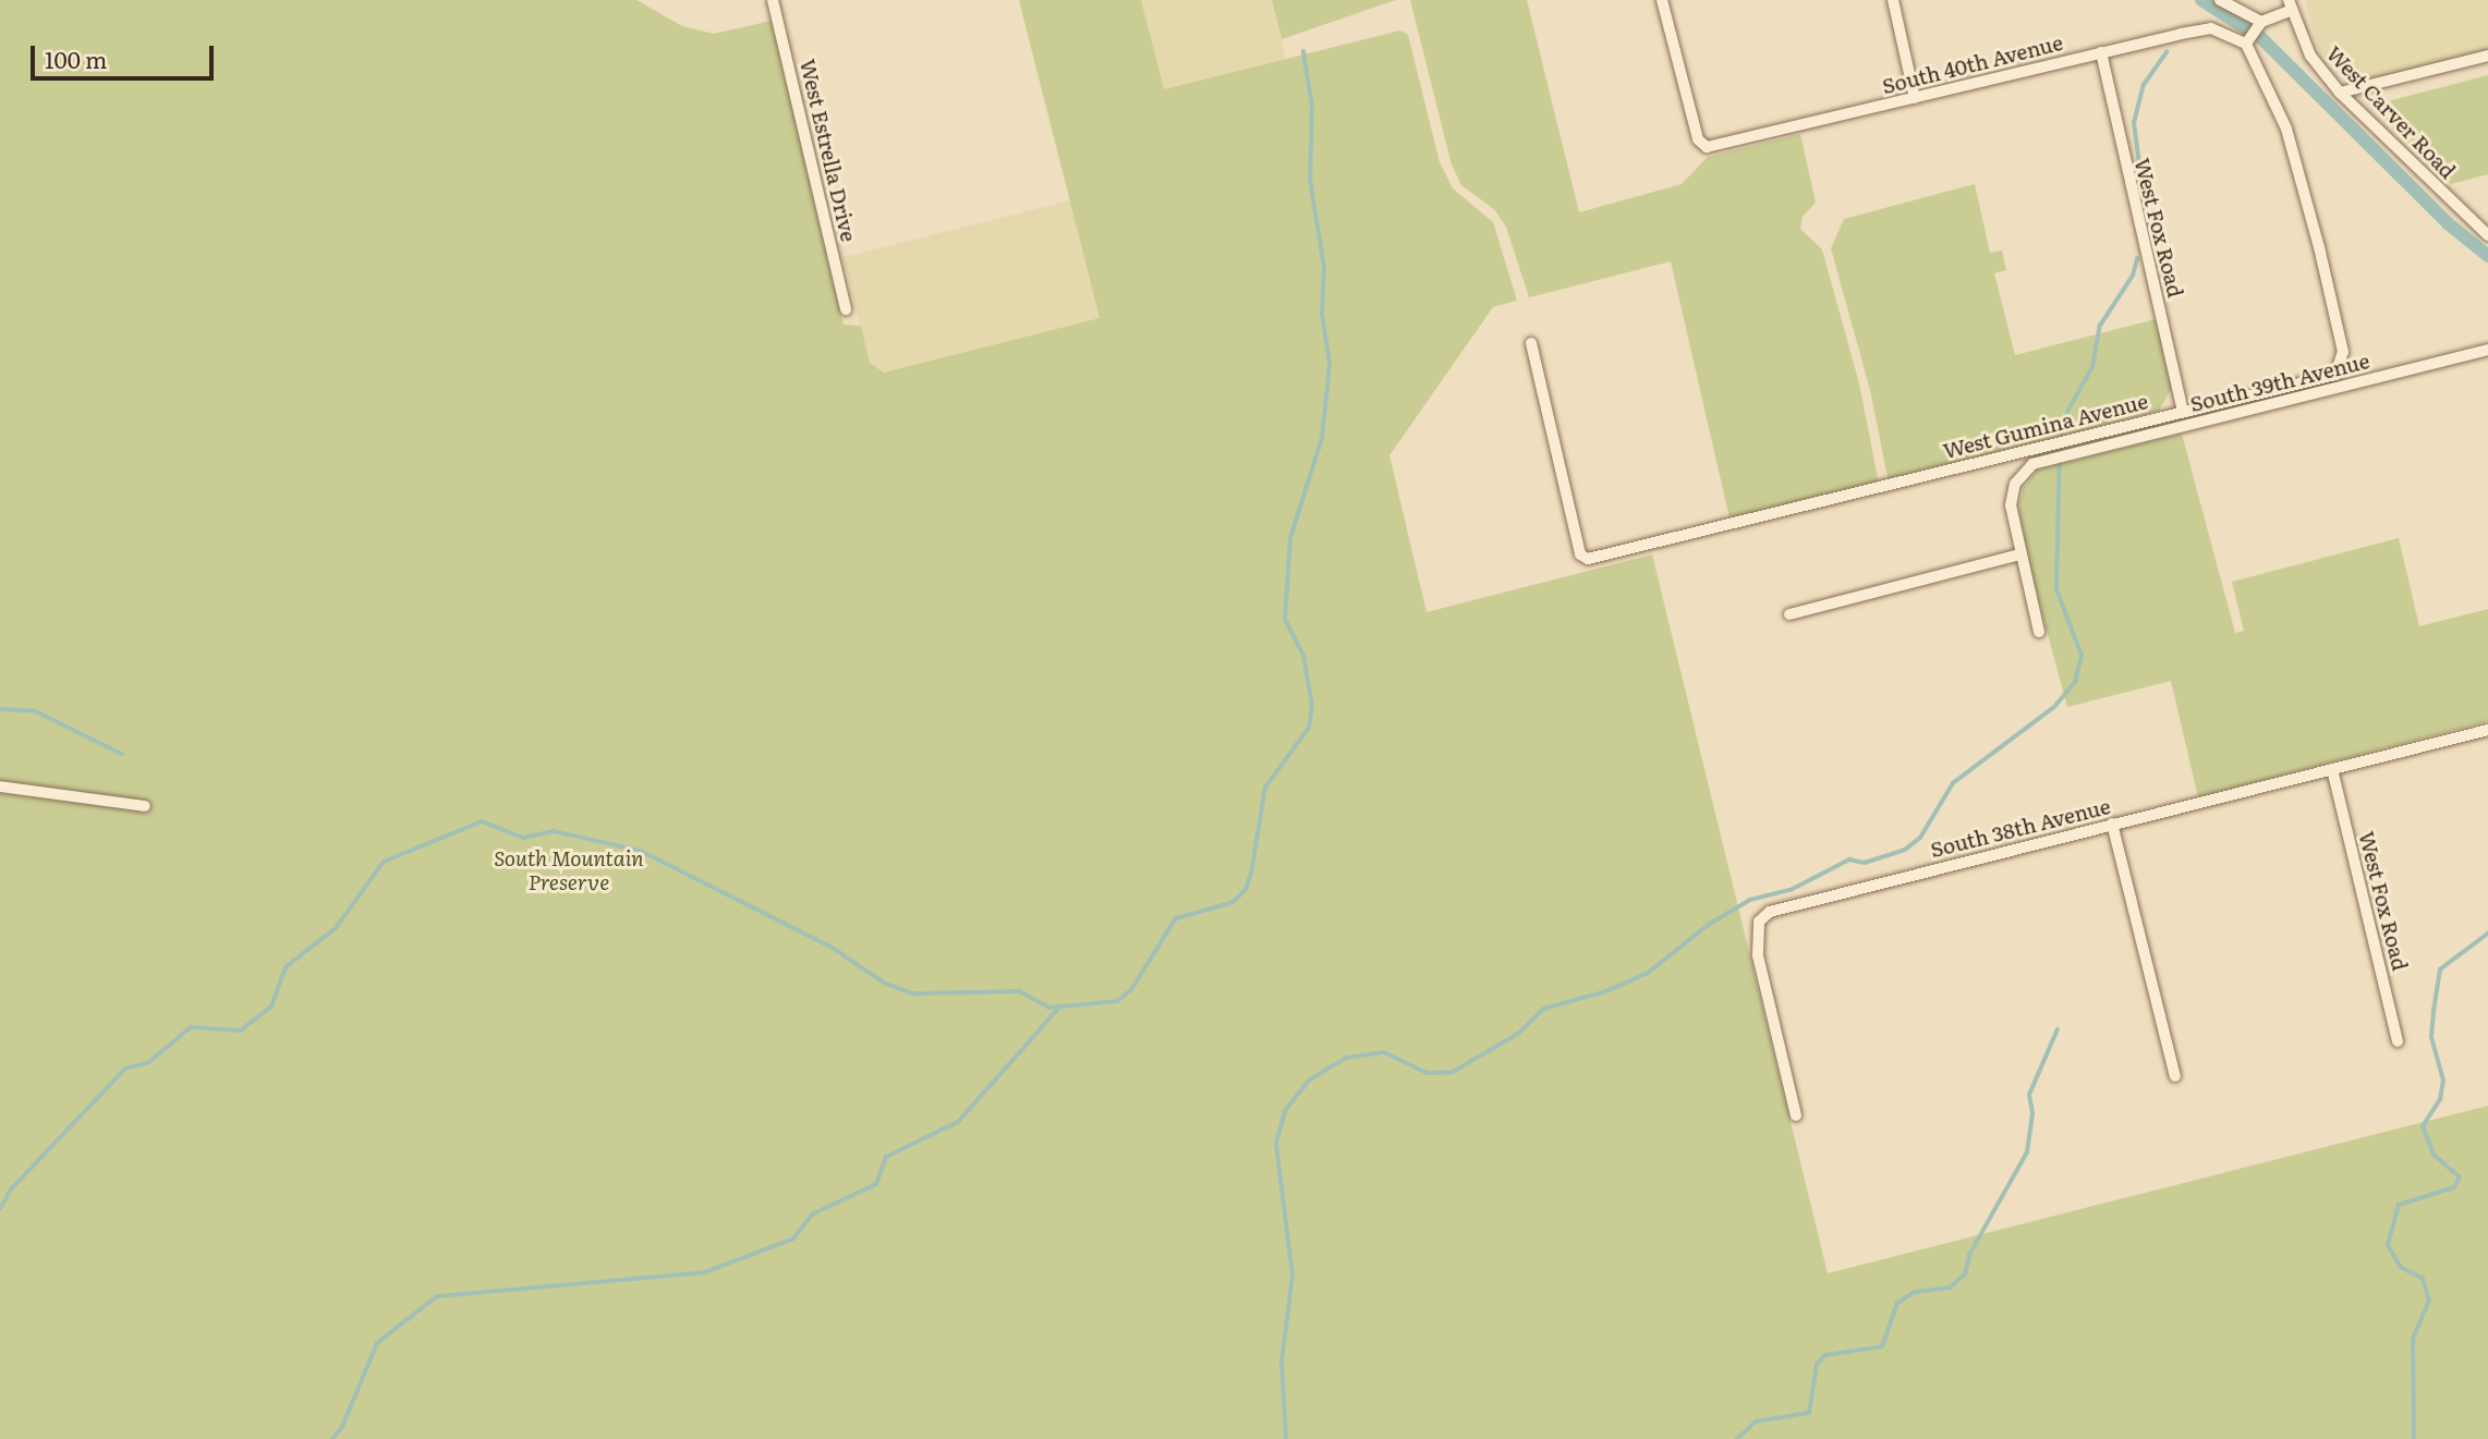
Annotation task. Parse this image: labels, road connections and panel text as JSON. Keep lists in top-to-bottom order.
{
  "streets": {
    "street": [
      "South 40th Avenue",
      "West Carver Road",
      "West Estrella Drive",
      "West Fox Road",
      "South 39th Avenue",
      "West Gumina Avenue",
      "South 38th Avenue"
    ]
  },
  "crossings": [
    ["South 40th Avenue", "West Fox Road"],
    ["South 40th Avenue", "West Gumina Avenue"],
    ["West Fox Road", "West Gumina Avenue"],
    ["West Fox Road", "South 38th Avenue"]
  ],
  "parks": ["South Mountain Preserve"],
  "scale_bar": "100 m"
}
